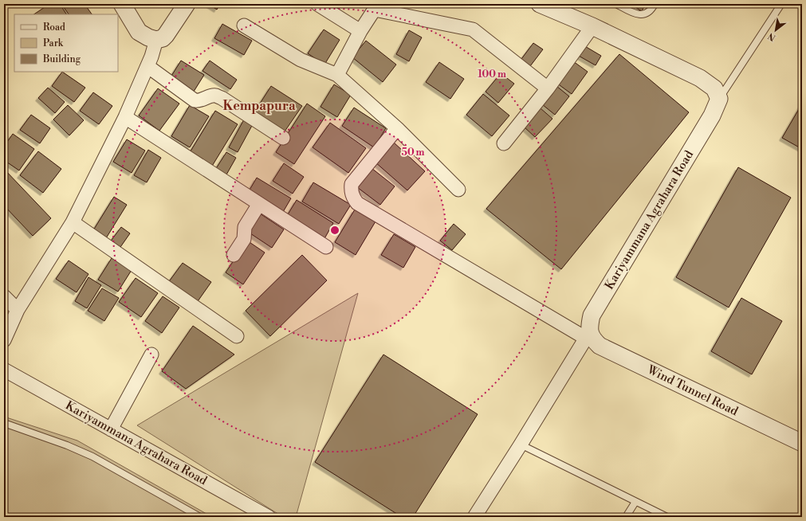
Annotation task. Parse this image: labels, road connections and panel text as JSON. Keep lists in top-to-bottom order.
{
  "streets": {
    "street": ["Kariyammana Agrahara Road", "Wind Tunnel Road"]
  },
  "crossings": [
    ["Kariyammana Agrahara Road", "Wind Tunnel Road"]
  ],
  "districts": ["Kempapura"],
  "legend": ["Road", "Park", "Building"],
  "north": "bottom left",
  "rings": ["100 m", "50 m"]
}
